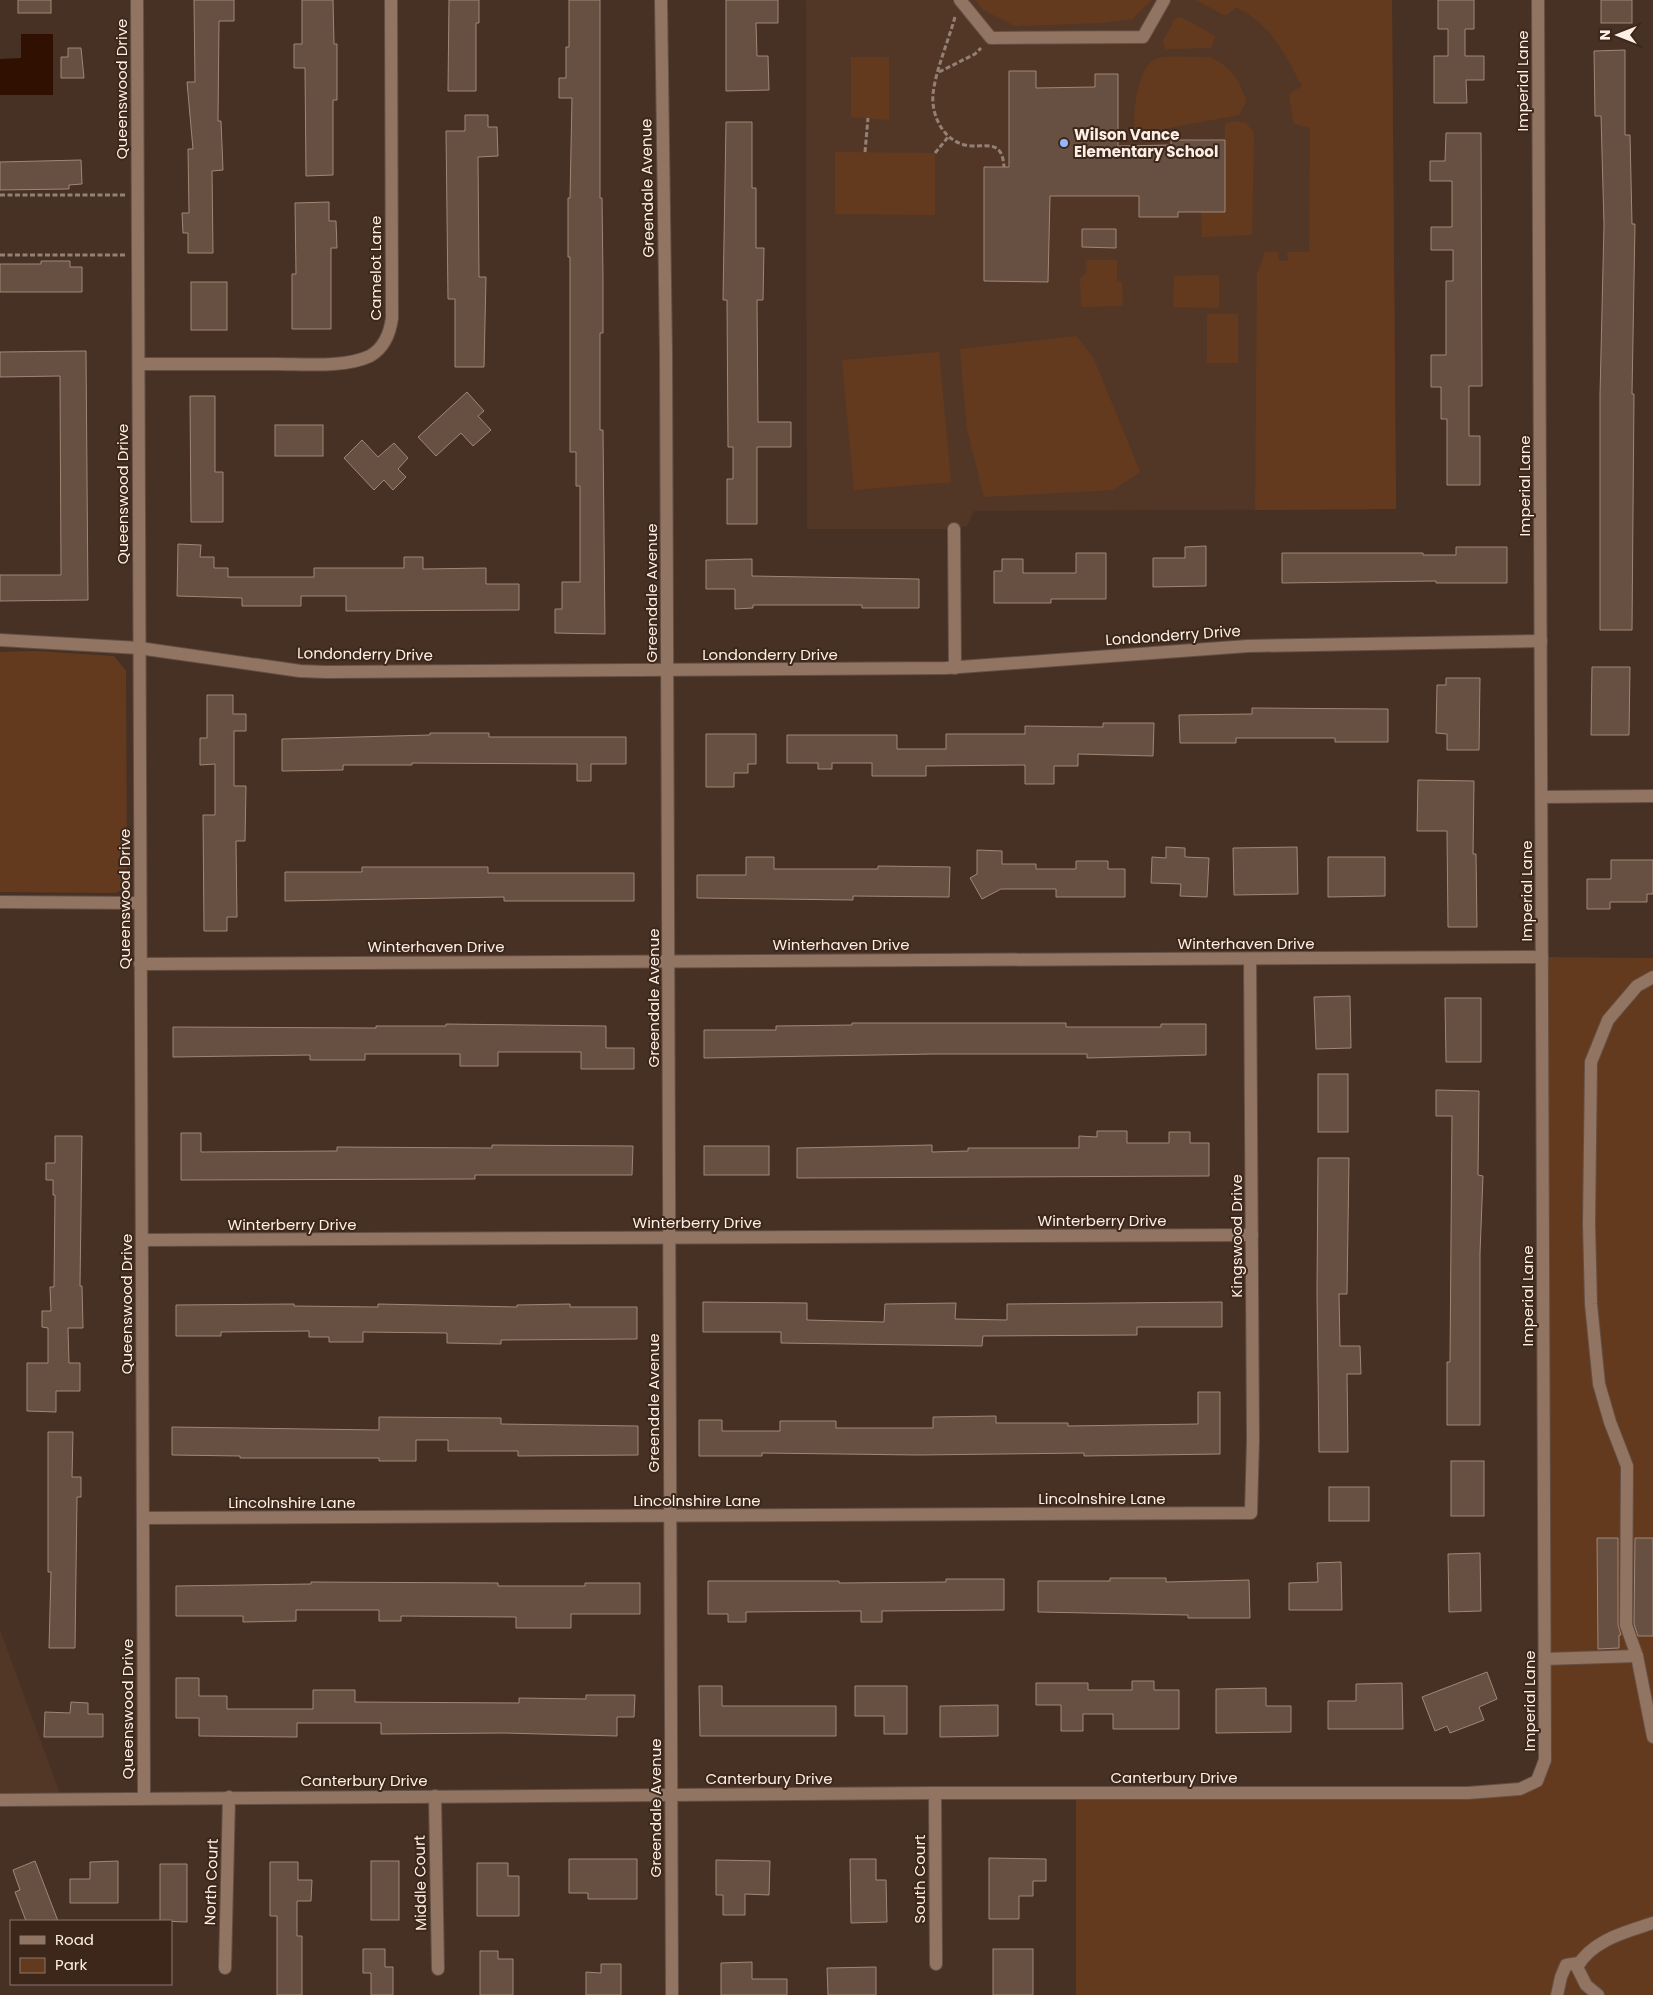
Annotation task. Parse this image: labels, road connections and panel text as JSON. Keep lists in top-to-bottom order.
{
  "streets": {
    "street": [
      "Imperial Lane",
      "Queenswood Drive",
      "Greendale Avenue",
      "Camelot Lane",
      "Londonderry Drive",
      "Winterhaven Drive",
      "Winterberry Drive",
      "Kingswood Drive",
      "Lincolnshire Lane",
      "Canterbury Drive",
      "South Court",
      "North Court",
      "Middle Court"
    ]
  },
  "crossings": [
    ["Imperial Lane", "Londonderry Drive"],
    ["Imperial Lane", "Winterhaven Drive"],
    ["Imperial Lane", "Canterbury Drive"],
    ["Queenswood Drive", "Camelot Lane"],
    ["Queenswood Drive", "Londonderry Drive"],
    ["Queenswood Drive", "Winterhaven Drive"],
    ["Queenswood Drive", "Winterberry Drive"],
    ["Queenswood Drive", "Lincolnshire Lane"],
    ["Queenswood Drive", "Canterbury Drive"],
    ["Greendale Avenue", "Londonderry Drive"],
    ["Greendale Avenue", "Winterhaven Drive"],
    ["Greendale Avenue", "Winterberry Drive"],
    ["Greendale Avenue", "Lincolnshire Lane"],
    ["Greendale Avenue", "Canterbury Drive"],
    ["Winterhaven Drive", "Kingswood Drive"],
    ["Winterberry Drive", "Kingswood Drive"],
    ["Kingswood Drive", "Lincolnshire Lane"],
    ["Canterbury Drive", "South Court"],
    ["Canterbury Drive", "North Court"],
    ["Canterbury Drive", "Middle Court"]
  ],
  "places": ["Wilson Vance Elementary School"],
  "legend": ["Road", "Park"],
  "north": "left"
}
